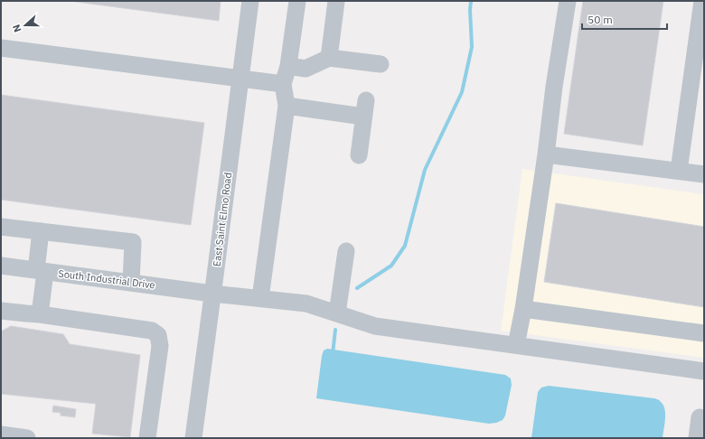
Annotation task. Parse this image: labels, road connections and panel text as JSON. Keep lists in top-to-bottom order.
{
  "streets": {
    "street": ["East Saint Elmo Road", "South Industrial Drive"]
  },
  "crossings": [
    ["East Saint Elmo Road", "South Industrial Drive"]
  ],
  "scale_bar": "50 m",
  "north": "left"
}
